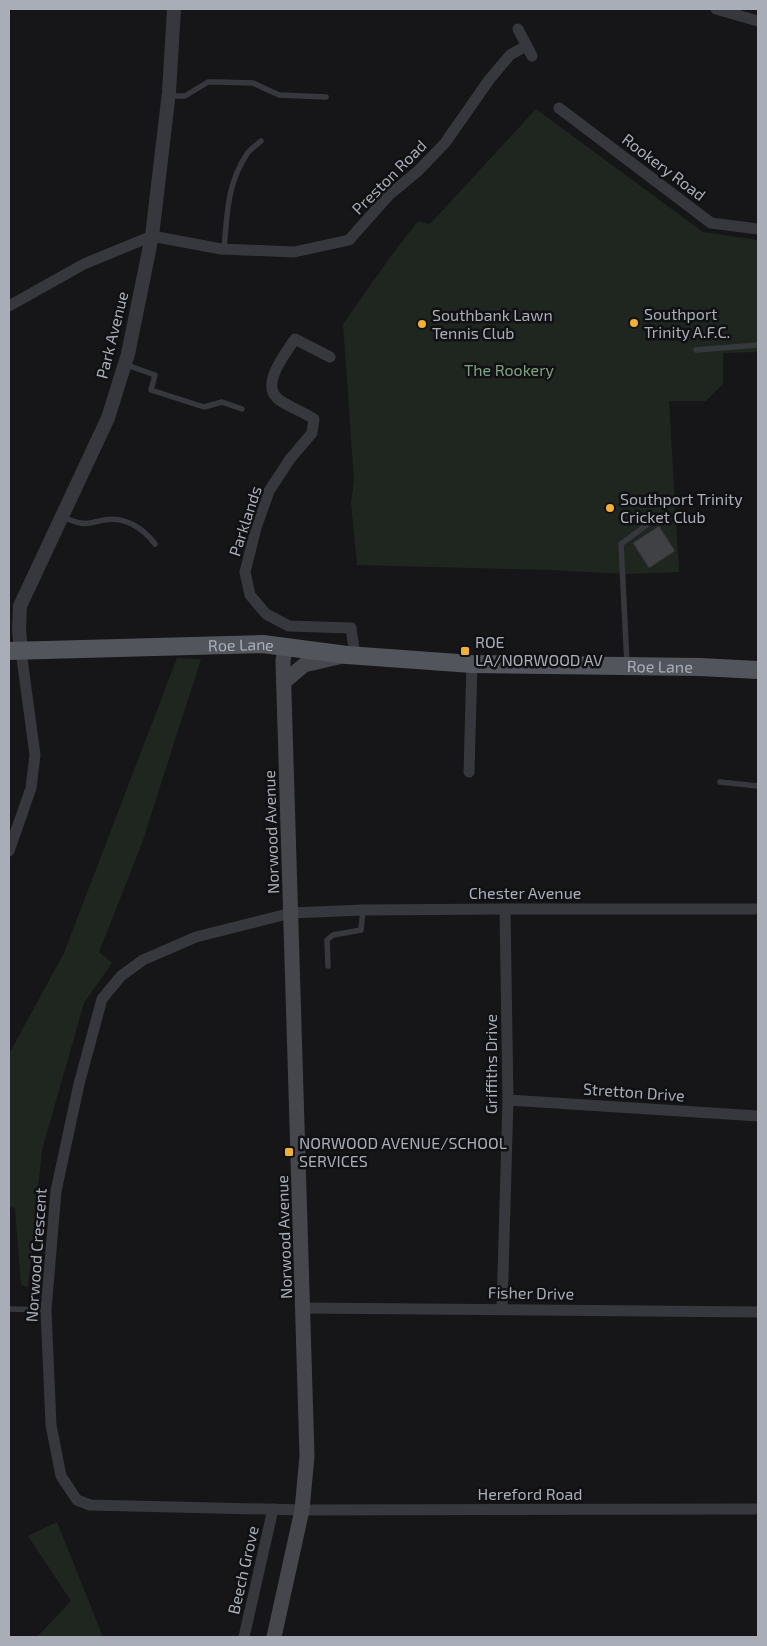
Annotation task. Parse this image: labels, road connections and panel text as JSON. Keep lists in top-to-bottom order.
{
  "streets": {
    "main road": ["Roe Lane", "Norwood Avenue"],
    "street": [
      "Rookery Road",
      "Preston Road",
      "Park Avenue",
      "Parklands",
      "Chester Avenue",
      "Griffiths Drive",
      "Stretton Drive",
      "Norwood Crescent",
      "Fisher Drive",
      "Hereford Road",
      "Beech Grove"
    ]
  },
  "crossings": [
    ["Preston Road", "Park Avenue"],
    ["Park Avenue", "Roe Lane"],
    ["Parklands", "Roe Lane"],
    ["Roe Lane", "Norwood Avenue"],
    ["Norwood Avenue", "Chester Avenue"],
    ["Norwood Avenue", "Norwood Crescent"],
    ["Norwood Avenue", "Fisher Drive"],
    ["Norwood Avenue", "Hereford Road"],
    ["Chester Avenue", "Griffiths Drive"],
    ["Chester Avenue", "Norwood Crescent"],
    ["Griffiths Drive", "Stretton Drive"],
    ["Griffiths Drive", "Fisher Drive"],
    ["Norwood Crescent", "Hereford Road"],
    ["Norwood Crescent", "Beech Grove"]
  ],
  "parks": ["The Rookery"],
  "places": {
    "other": ["Southport Trinity A.F.C.", "Southbank Lawn Tennis Club", "Southport Trinity Cricket Club"],
    "transit": ["ROE LA/NORWOOD AV", "NORWOOD AVENUE/SCHOOL SERVICES"]
  }
}
